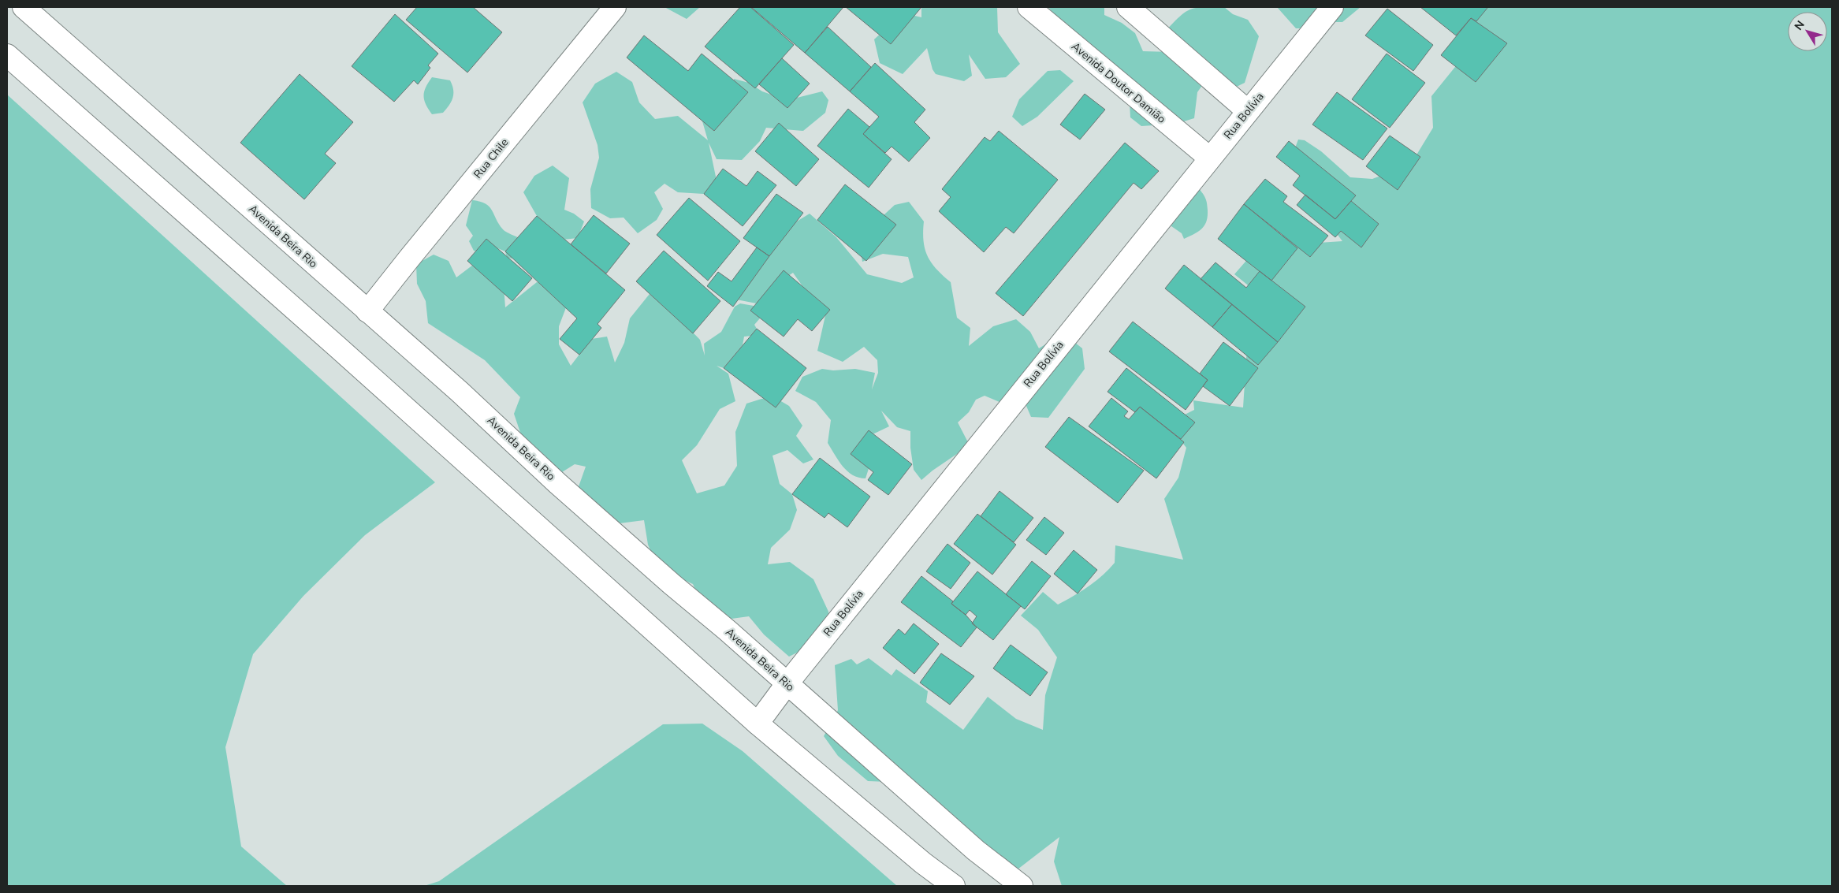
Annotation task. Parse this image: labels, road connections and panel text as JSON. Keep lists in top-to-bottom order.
{
  "streets": {
    "street": [
      "Avenida Doutor Damião",
      "Rua Bolívia",
      "Rua Chile",
      "Avenida Beira Rio"
    ]
  },
  "crossings": [
    ["Avenida Doutor Damião", "Rua Bolívia"],
    ["Rua Bolívia", "Avenida Beira Rio"],
    ["Rua Chile", "Avenida Beira Rio"]
  ],
  "north": "top left"
}
